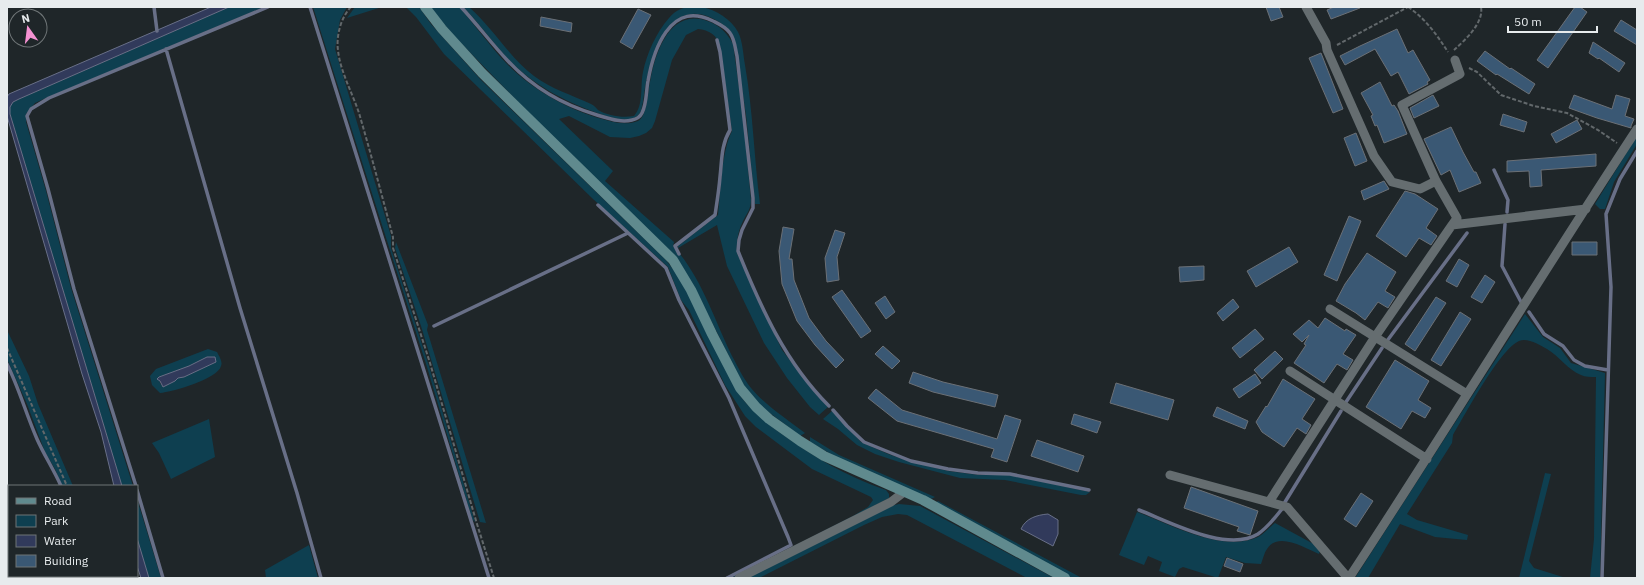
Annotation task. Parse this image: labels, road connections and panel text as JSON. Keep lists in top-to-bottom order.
{
  "legend": [
    "Road",
    "Park",
    "Water",
    "Building"
  ],
  "scale_bar": "50 m",
  "north": "top"
}
